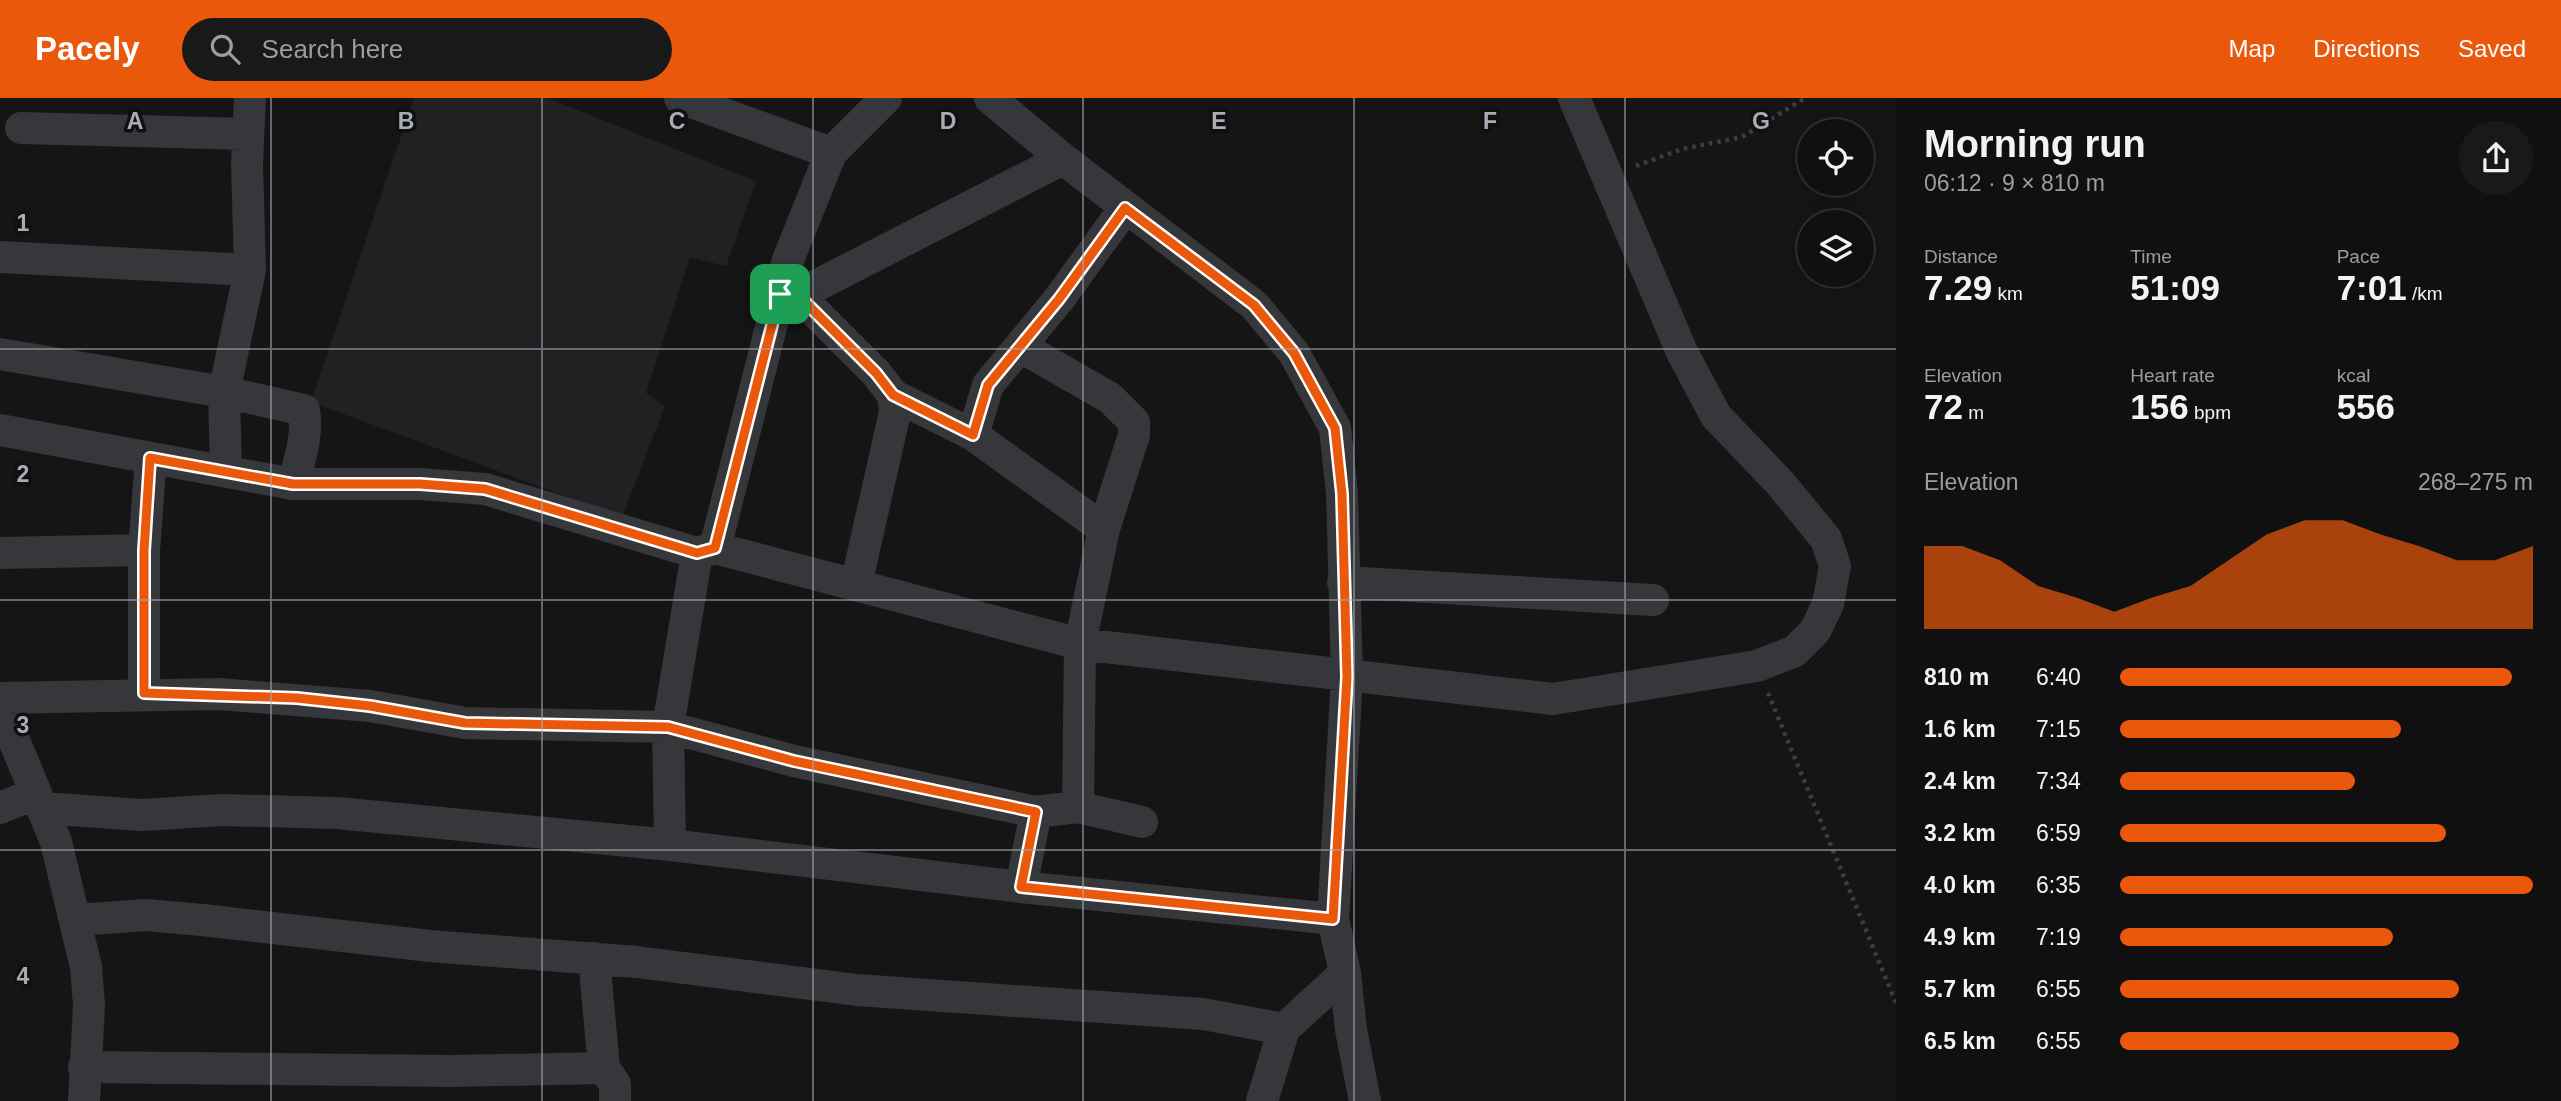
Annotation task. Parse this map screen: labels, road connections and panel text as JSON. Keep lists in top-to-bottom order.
{
  "page": {
    "header": "Pacely",
    "search": "Search here",
    "nav": ["Map", "Directions", "Saved"],
    "heading": ["Morning run", "06:12 · 9 × 810 m"],
    "stats": [
      ["Distance", "7.29 km"],
      ["Time", "51:09"],
      ["Pace", "7:01 /km"],
      ["Elevation", "72 m"],
      ["Heart rate", "156 bpm"],
      ["kcal", "556"]
    ],
    "chart": ["Elevation", "268–275 m"],
    "list": [
      {
        "name": "810 m",
        "note": "6:40"
      },
      {
        "name": "1.6 km",
        "note": "7:15"
      },
      {
        "name": "2.4 km",
        "note": "7:34"
      },
      {
        "name": "3.2 km",
        "note": "6:59"
      },
      {
        "name": "4.0 km",
        "note": "6:35"
      },
      {
        "name": "4.9 km",
        "note": "7:19"
      },
      {
        "name": "5.7 km",
        "note": "6:55"
      },
      {
        "name": "6.5 km",
        "note": "6:55"
      }
    ]
  },
  "grid": {
    "columns": [
      "A",
      "B",
      "C",
      "D",
      "E",
      "F",
      "G"
    ],
    "rows": [
      "1",
      "2",
      "3",
      "4"
    ]
  }
}
